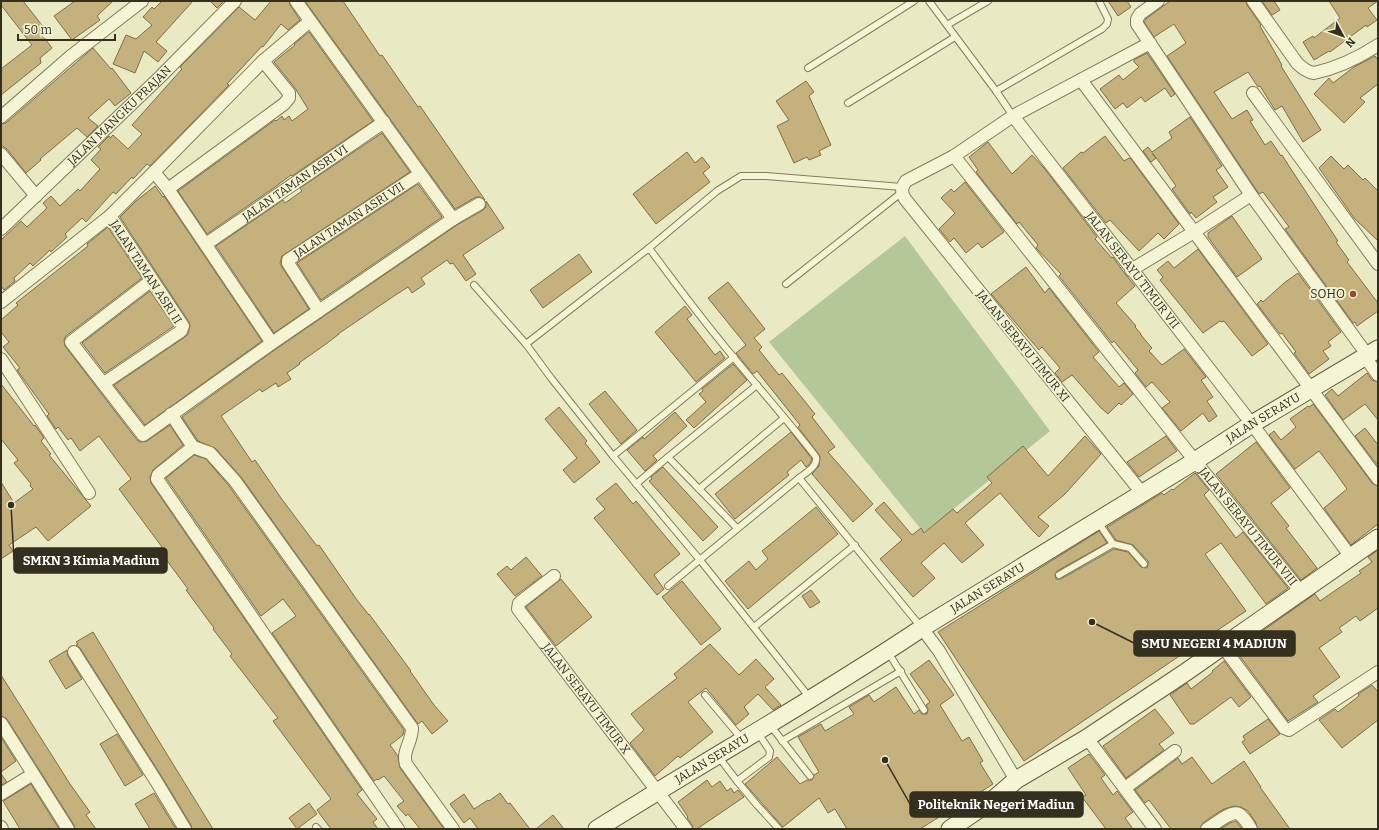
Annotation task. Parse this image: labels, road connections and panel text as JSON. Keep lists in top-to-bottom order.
{
  "streets": {
    "main road": ["JALAN SERAYU"],
    "street": [
      "JALAN MANGKU PRAJAN",
      "JALAN TAMAN ASRI VI",
      "JALAN TAMAN ASRI VII",
      "JALAN SERAYU TIMUR VII",
      "JALAN TAMAN ASRI II",
      "JALAN SERAYU TIMUR XI",
      "JALAN SERAYU TIMUR VIII",
      "JALAN SERAYU TIMUR X"
    ]
  },
  "crossings": [
    ["JALAN SERAYU TIMUR VII", "JALAN SERAYU"],
    ["JALAN SERAYU TIMUR XI", "JALAN SERAYU"],
    ["JALAN SERAYU", "JALAN SERAYU TIMUR VIII"],
    ["JALAN SERAYU", "JALAN SERAYU TIMUR X"]
  ],
  "places": [
    "SOHO",
    "SMKN 3 Kimia Madiun",
    "SMU NEGERI 4 MADIUN",
    "Politeknik Negeri Madiun"
  ],
  "scale_bar": "50 m",
  "north": "bottom right"
}
